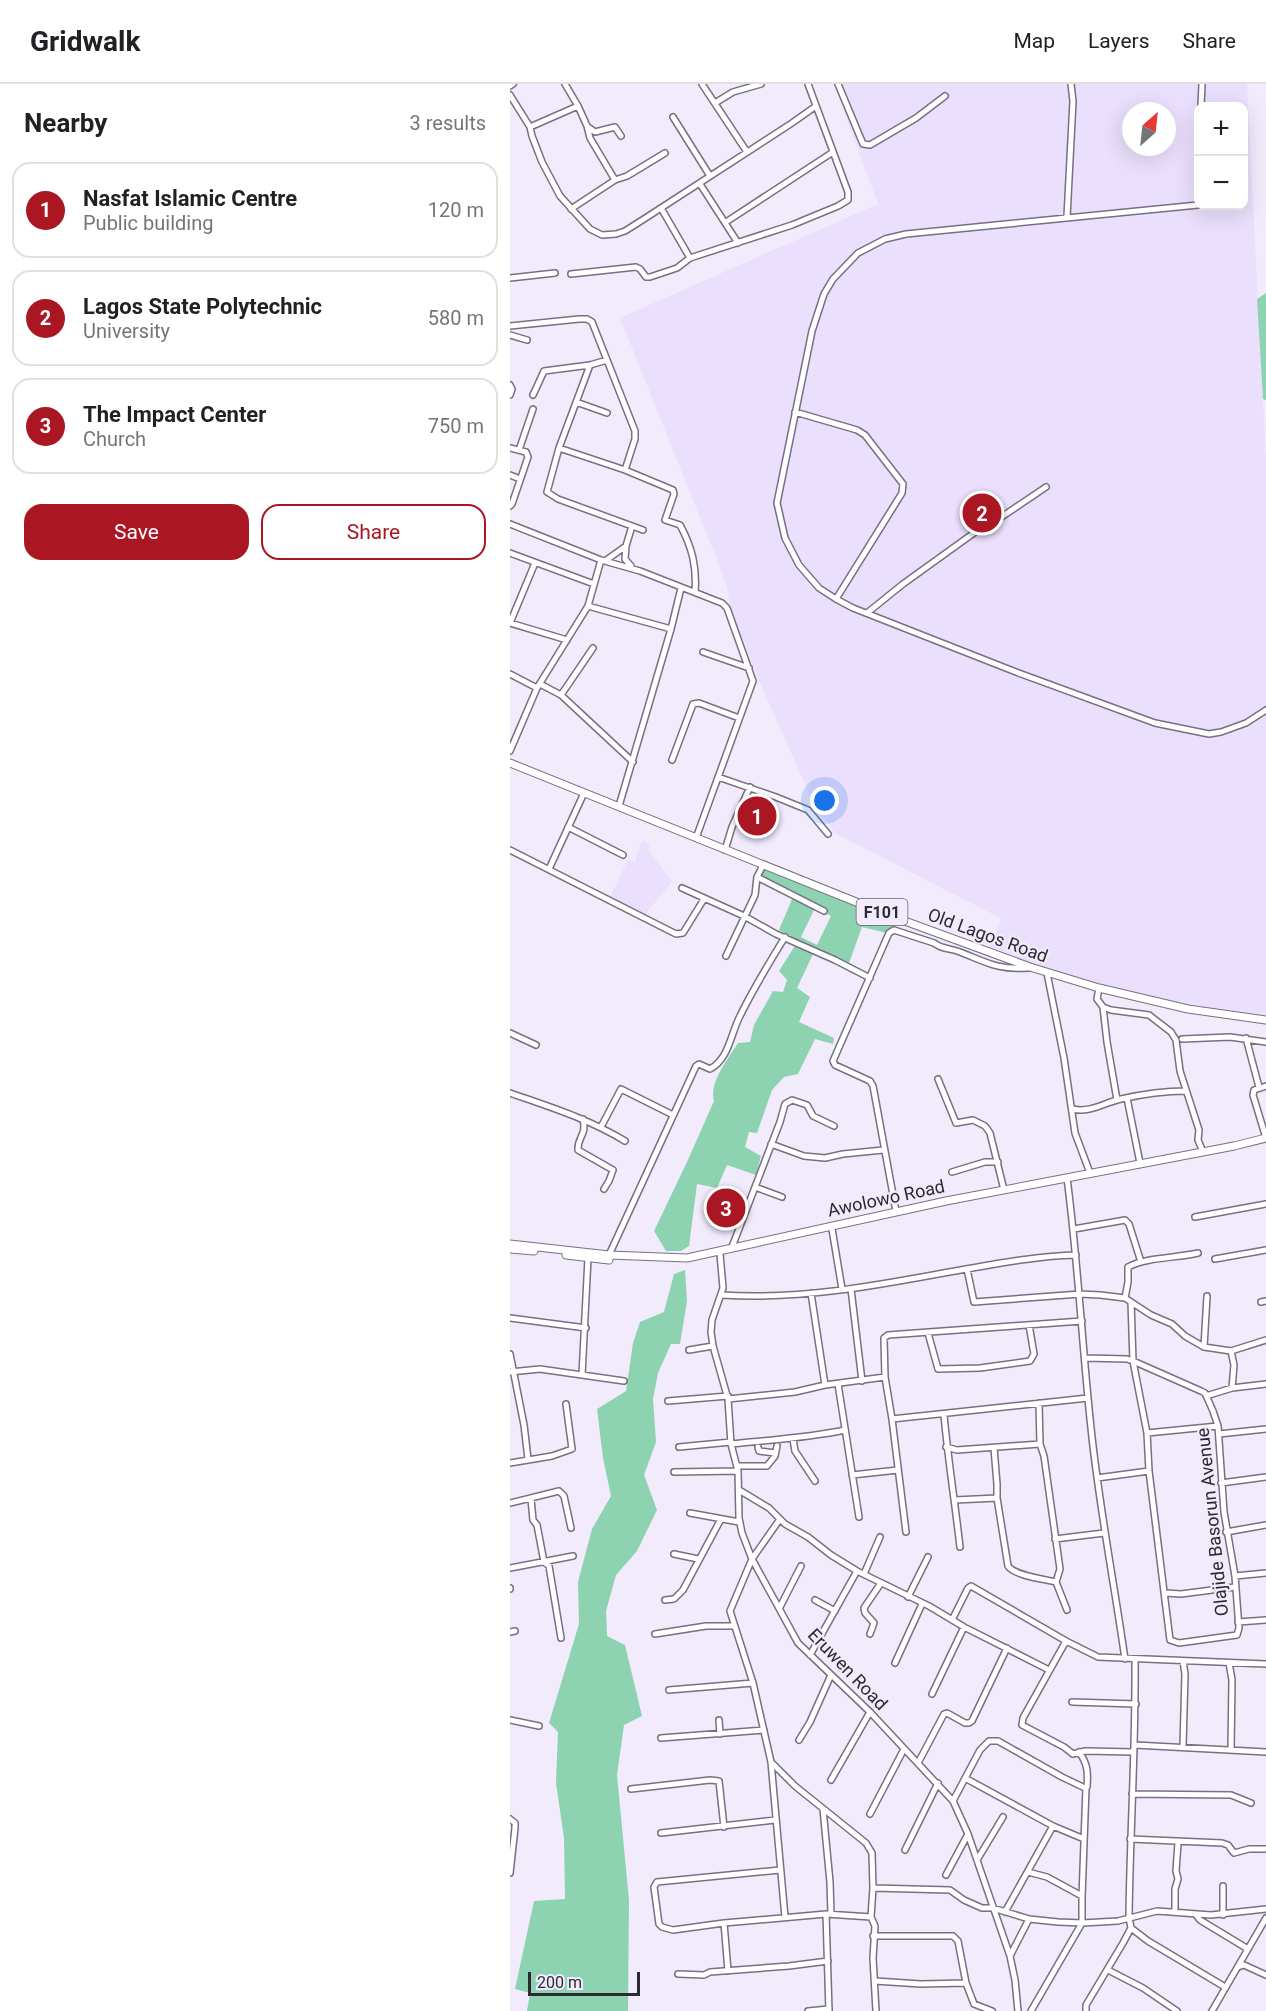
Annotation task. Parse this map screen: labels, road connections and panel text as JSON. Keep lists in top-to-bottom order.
{
  "streets": {
    "main road": ["F101", "Old Lagos Road", "Awolowo Road"],
    "street": ["Olajide Basorun Avenue", "Eruwen Road"]
  },
  "crossings": [
    ["Awolowo Road", "Eruwen Road"]
  ],
  "scale_bar": "200 m",
  "north": "top right",
  "page": {
    "header": "Gridwalk",
    "nav": ["Map", "Layers", "Share"],
    "heading": ["Nearby", "3 results"],
    "map_buttons": ["+", "−"],
    "list": [
      {
        "mark": "1",
        "name": "Nasfat Islamic Centre",
        "note": "Public building",
        "value": "120 m"
      },
      {
        "mark": "2",
        "name": "Lagos State Polytechnic",
        "note": "University",
        "value": "580 m"
      },
      {
        "mark": "3",
        "name": "The Impact Center",
        "note": "Church",
        "value": "750 m"
      }
    ],
    "buttons": ["Save", "Share"],
    "pins": ["2", "1", "3"],
    "scale": "200 m"
  }
}
